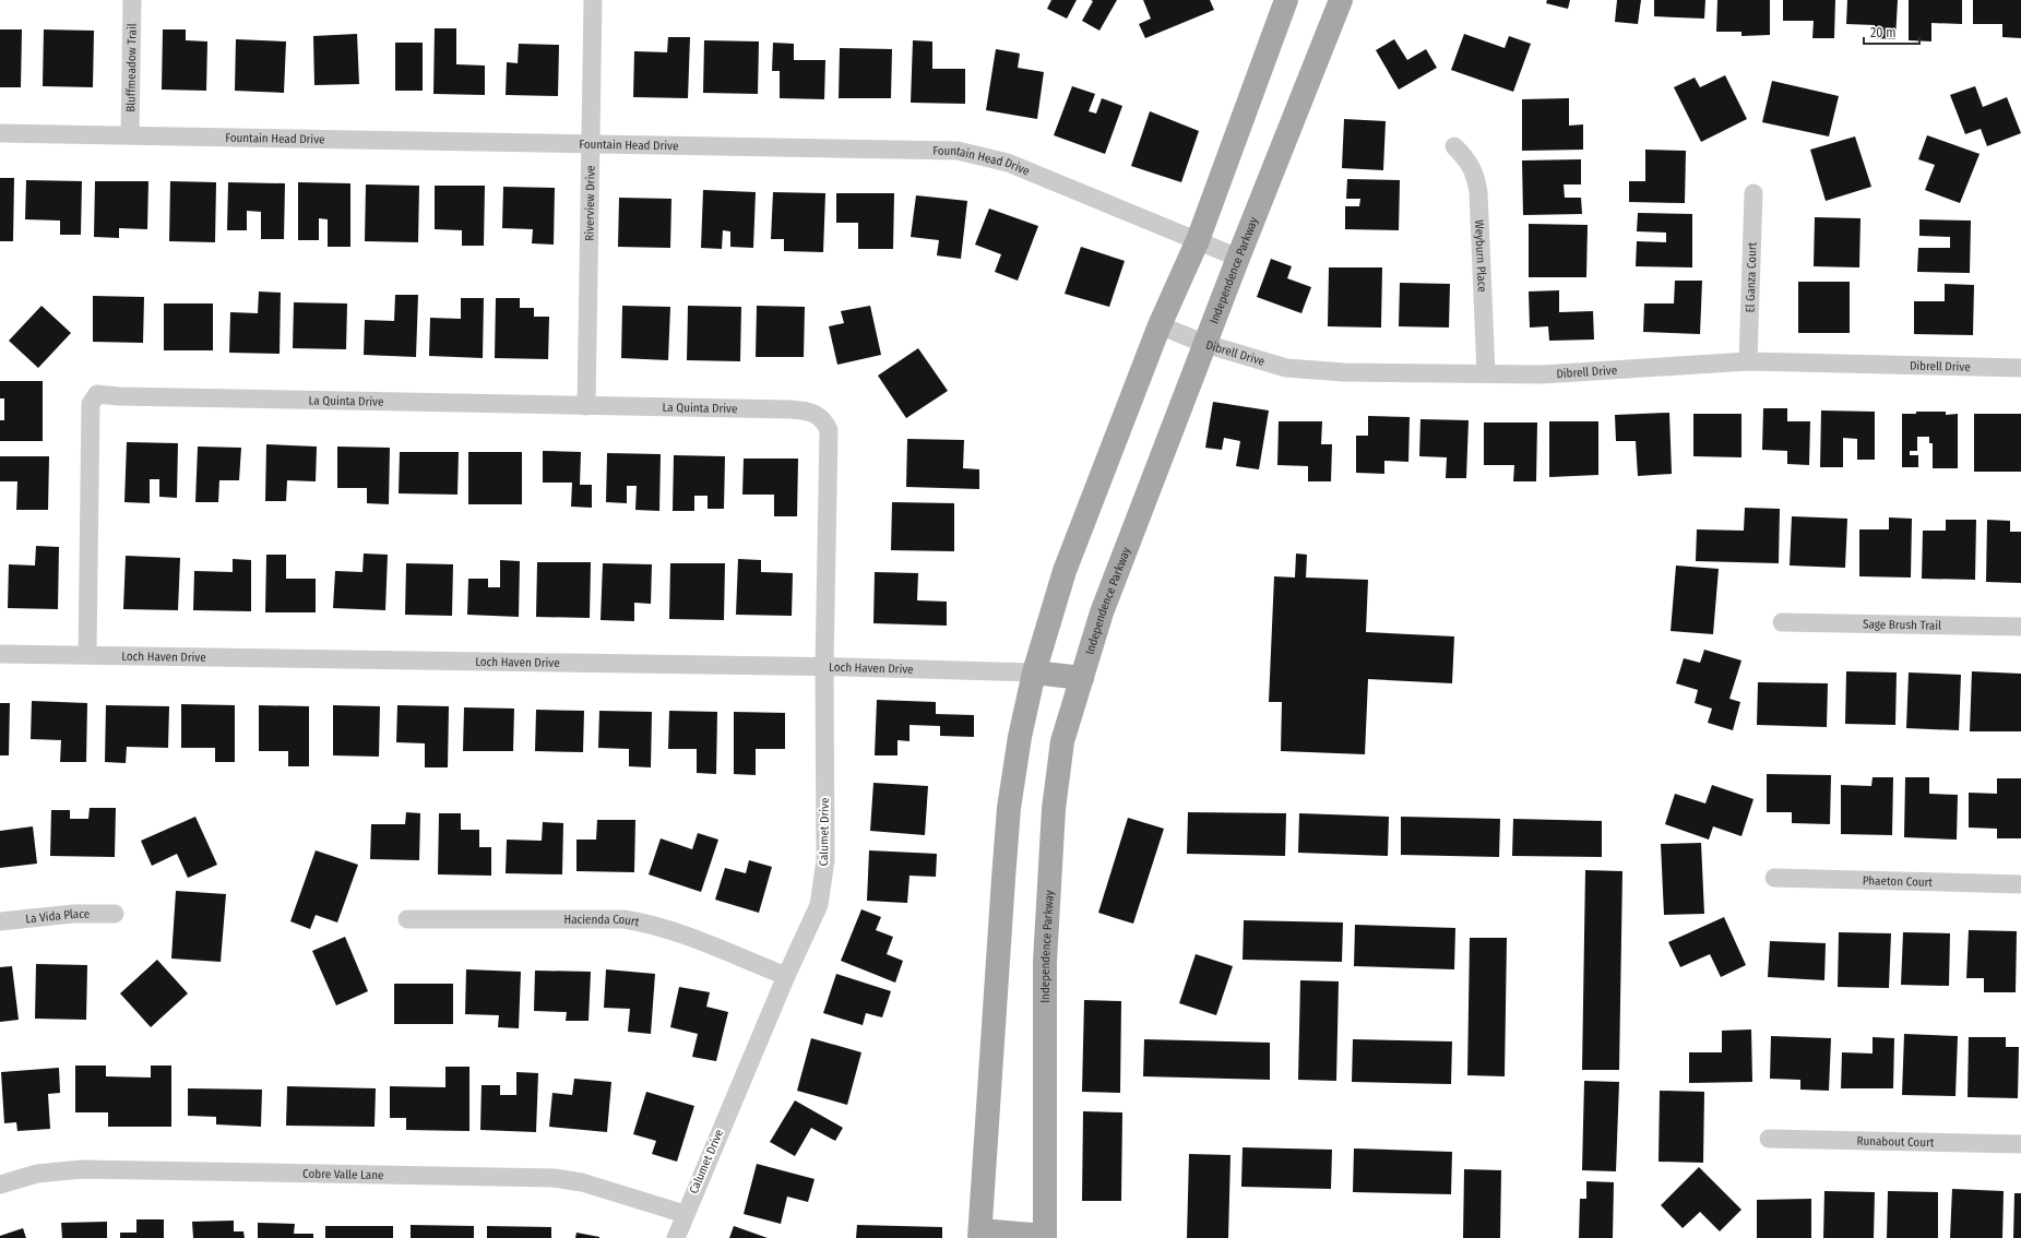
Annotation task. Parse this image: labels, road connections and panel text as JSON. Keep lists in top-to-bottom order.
{
  "streets": {
    "main road": ["Independence Parkway"],
    "street": [
      "Bluffmeadow Trail",
      "Fountain Head Drive",
      "Riverview Drive",
      "Weyburn Place",
      "El Ganza Court",
      "Dibrell Drive",
      "La Quinta Drive",
      "Sage Brush Trail",
      "Loch Haven Drive",
      "Calumet Drive",
      "Phaeton Court",
      "La Vida Place",
      "Hacienda Court",
      "Runabout Court",
      "Cobre Valle Lane"
    ]
  },
  "crossings": [
    ["Bluffmeadow Trail", "Fountain Head Drive"],
    ["Fountain Head Drive", "Riverview Drive"],
    ["Fountain Head Drive", "Independence Parkway"],
    ["Riverview Drive", "La Quinta Drive"],
    ["Weyburn Place", "Dibrell Drive"],
    ["Independence Parkway", "Dibrell Drive"],
    ["El Ganza Court", "Dibrell Drive"],
    ["La Quinta Drive", "Loch Haven Drive"],
    ["La Quinta Drive", "Calumet Drive"],
    ["Loch Haven Drive", "Calumet Drive"],
    ["Calumet Drive", "Hacienda Court"],
    ["Calumet Drive", "Cobre Valle Lane"]
  ],
  "scale_bar": "20 m"
}
